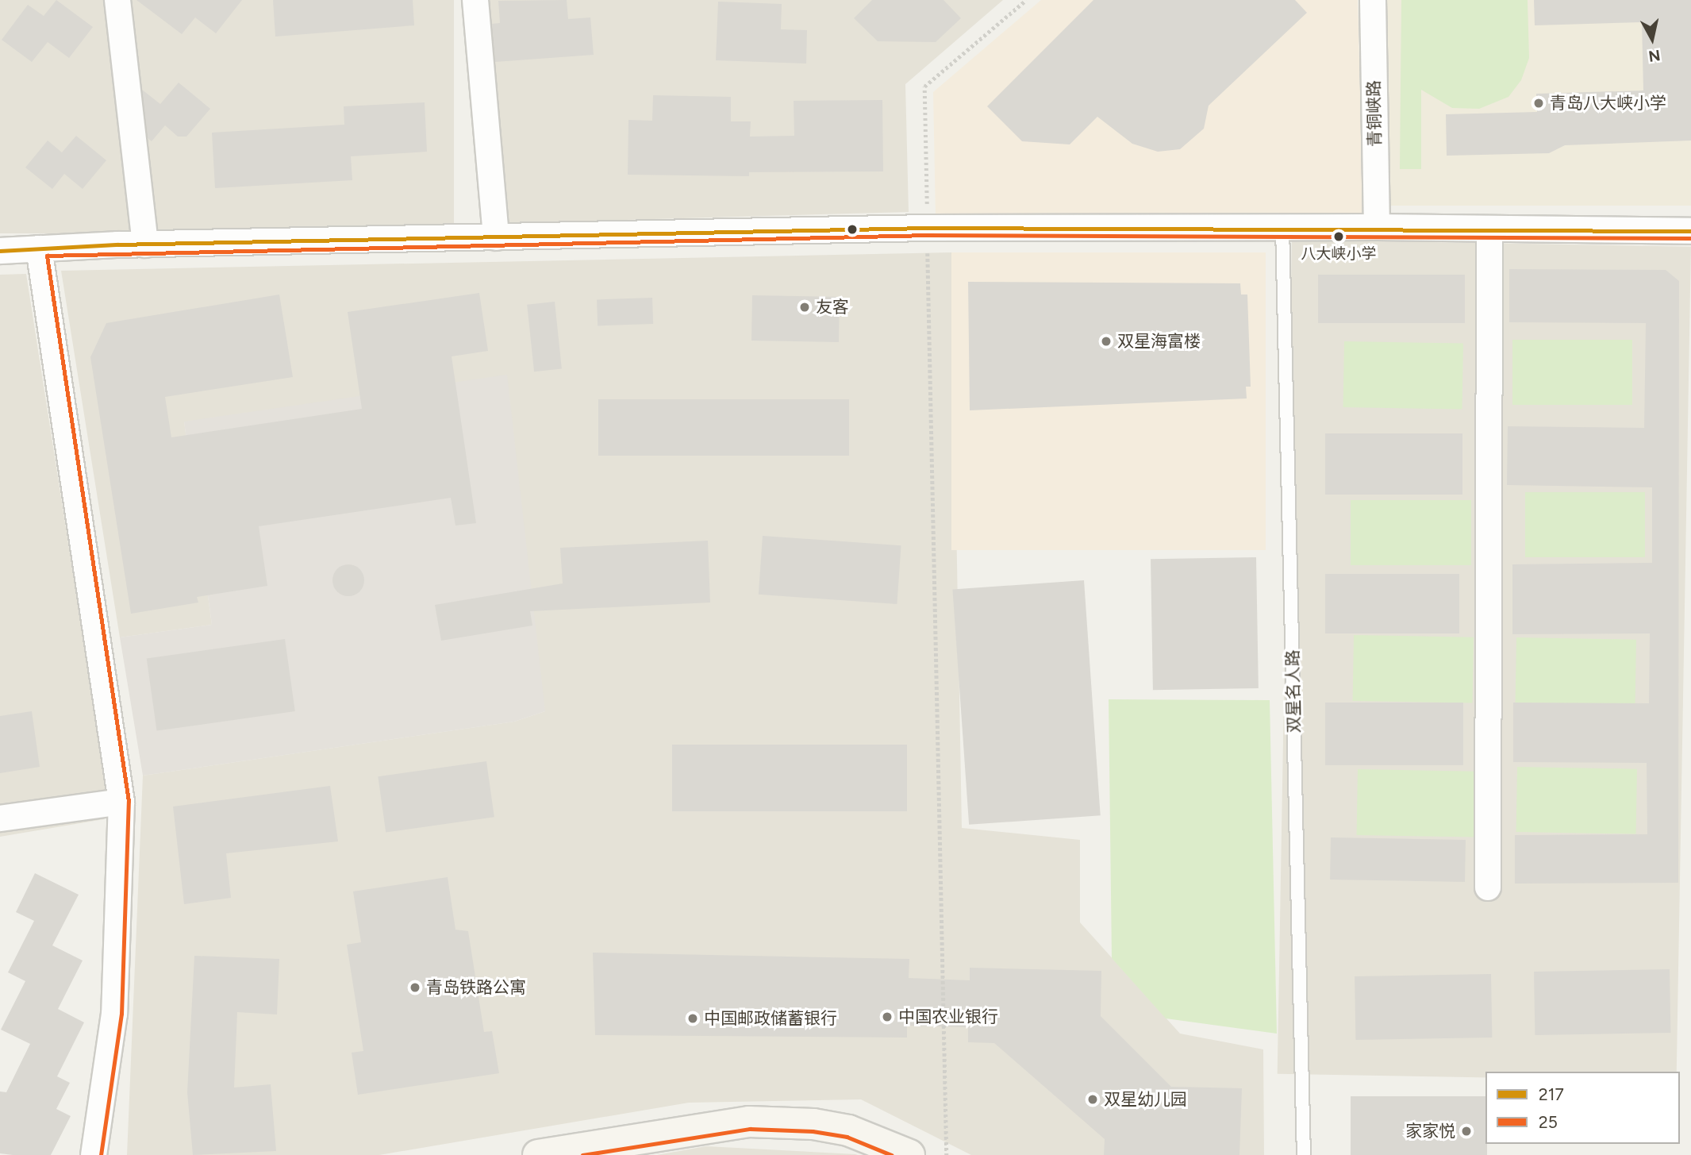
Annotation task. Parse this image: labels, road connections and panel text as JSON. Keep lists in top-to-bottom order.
{
  "streets": {
    "street": ["青铜峡路"],
    "lane": ["双星名人路"]
  },
  "places": [
    "青岛八大峡小学",
    "八大峡小学",
    "友客",
    "双星海富楼",
    "青岛铁路公寓",
    "中国农业银行",
    "中国邮政储蓄银行",
    "双星幼儿园",
    "家家悦"
  ],
  "lines": ["transit line 217", "transit line 25"],
  "legend": ["217", "25"],
  "north": "bottom"
}
